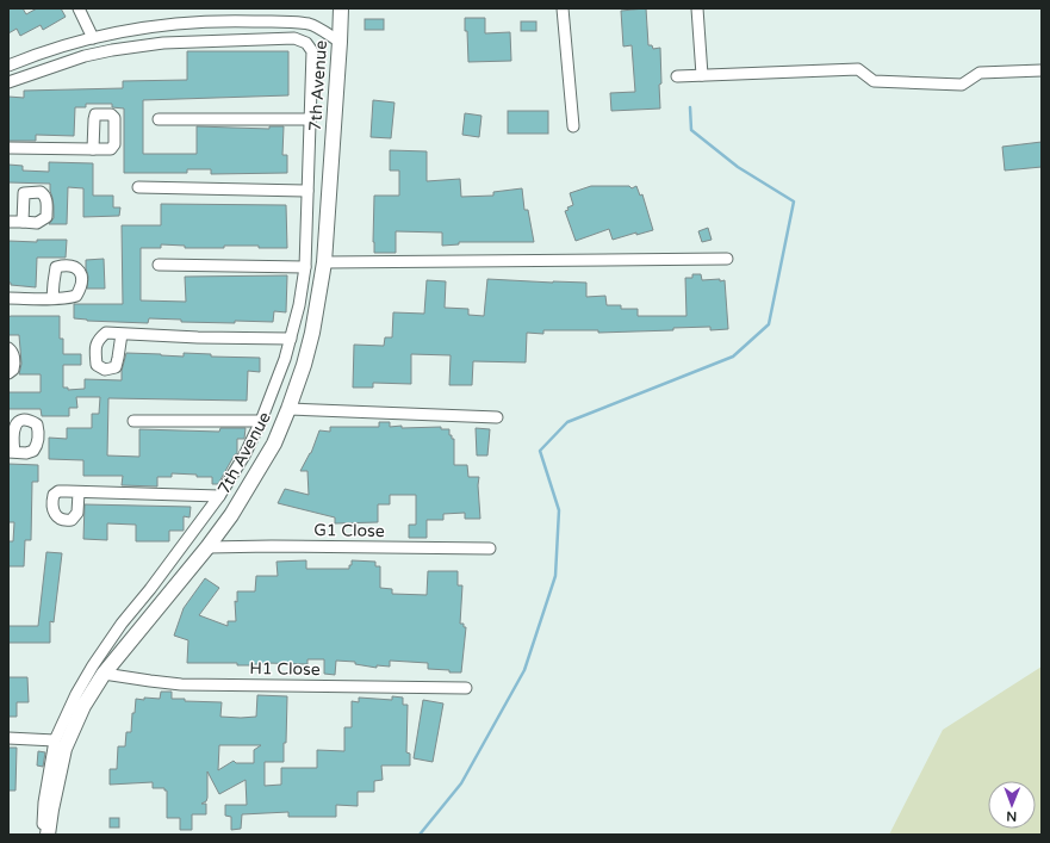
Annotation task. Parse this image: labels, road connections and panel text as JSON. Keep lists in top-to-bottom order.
{
  "streets": {
    "main road": ["7th Avenue"],
    "street": ["G1 Close", "H1 Close"]
  },
  "crossings": [
    ["7th Avenue", "G1 Close"],
    ["7th Avenue", "H1 Close"]
  ],
  "north": "bottom"
}
